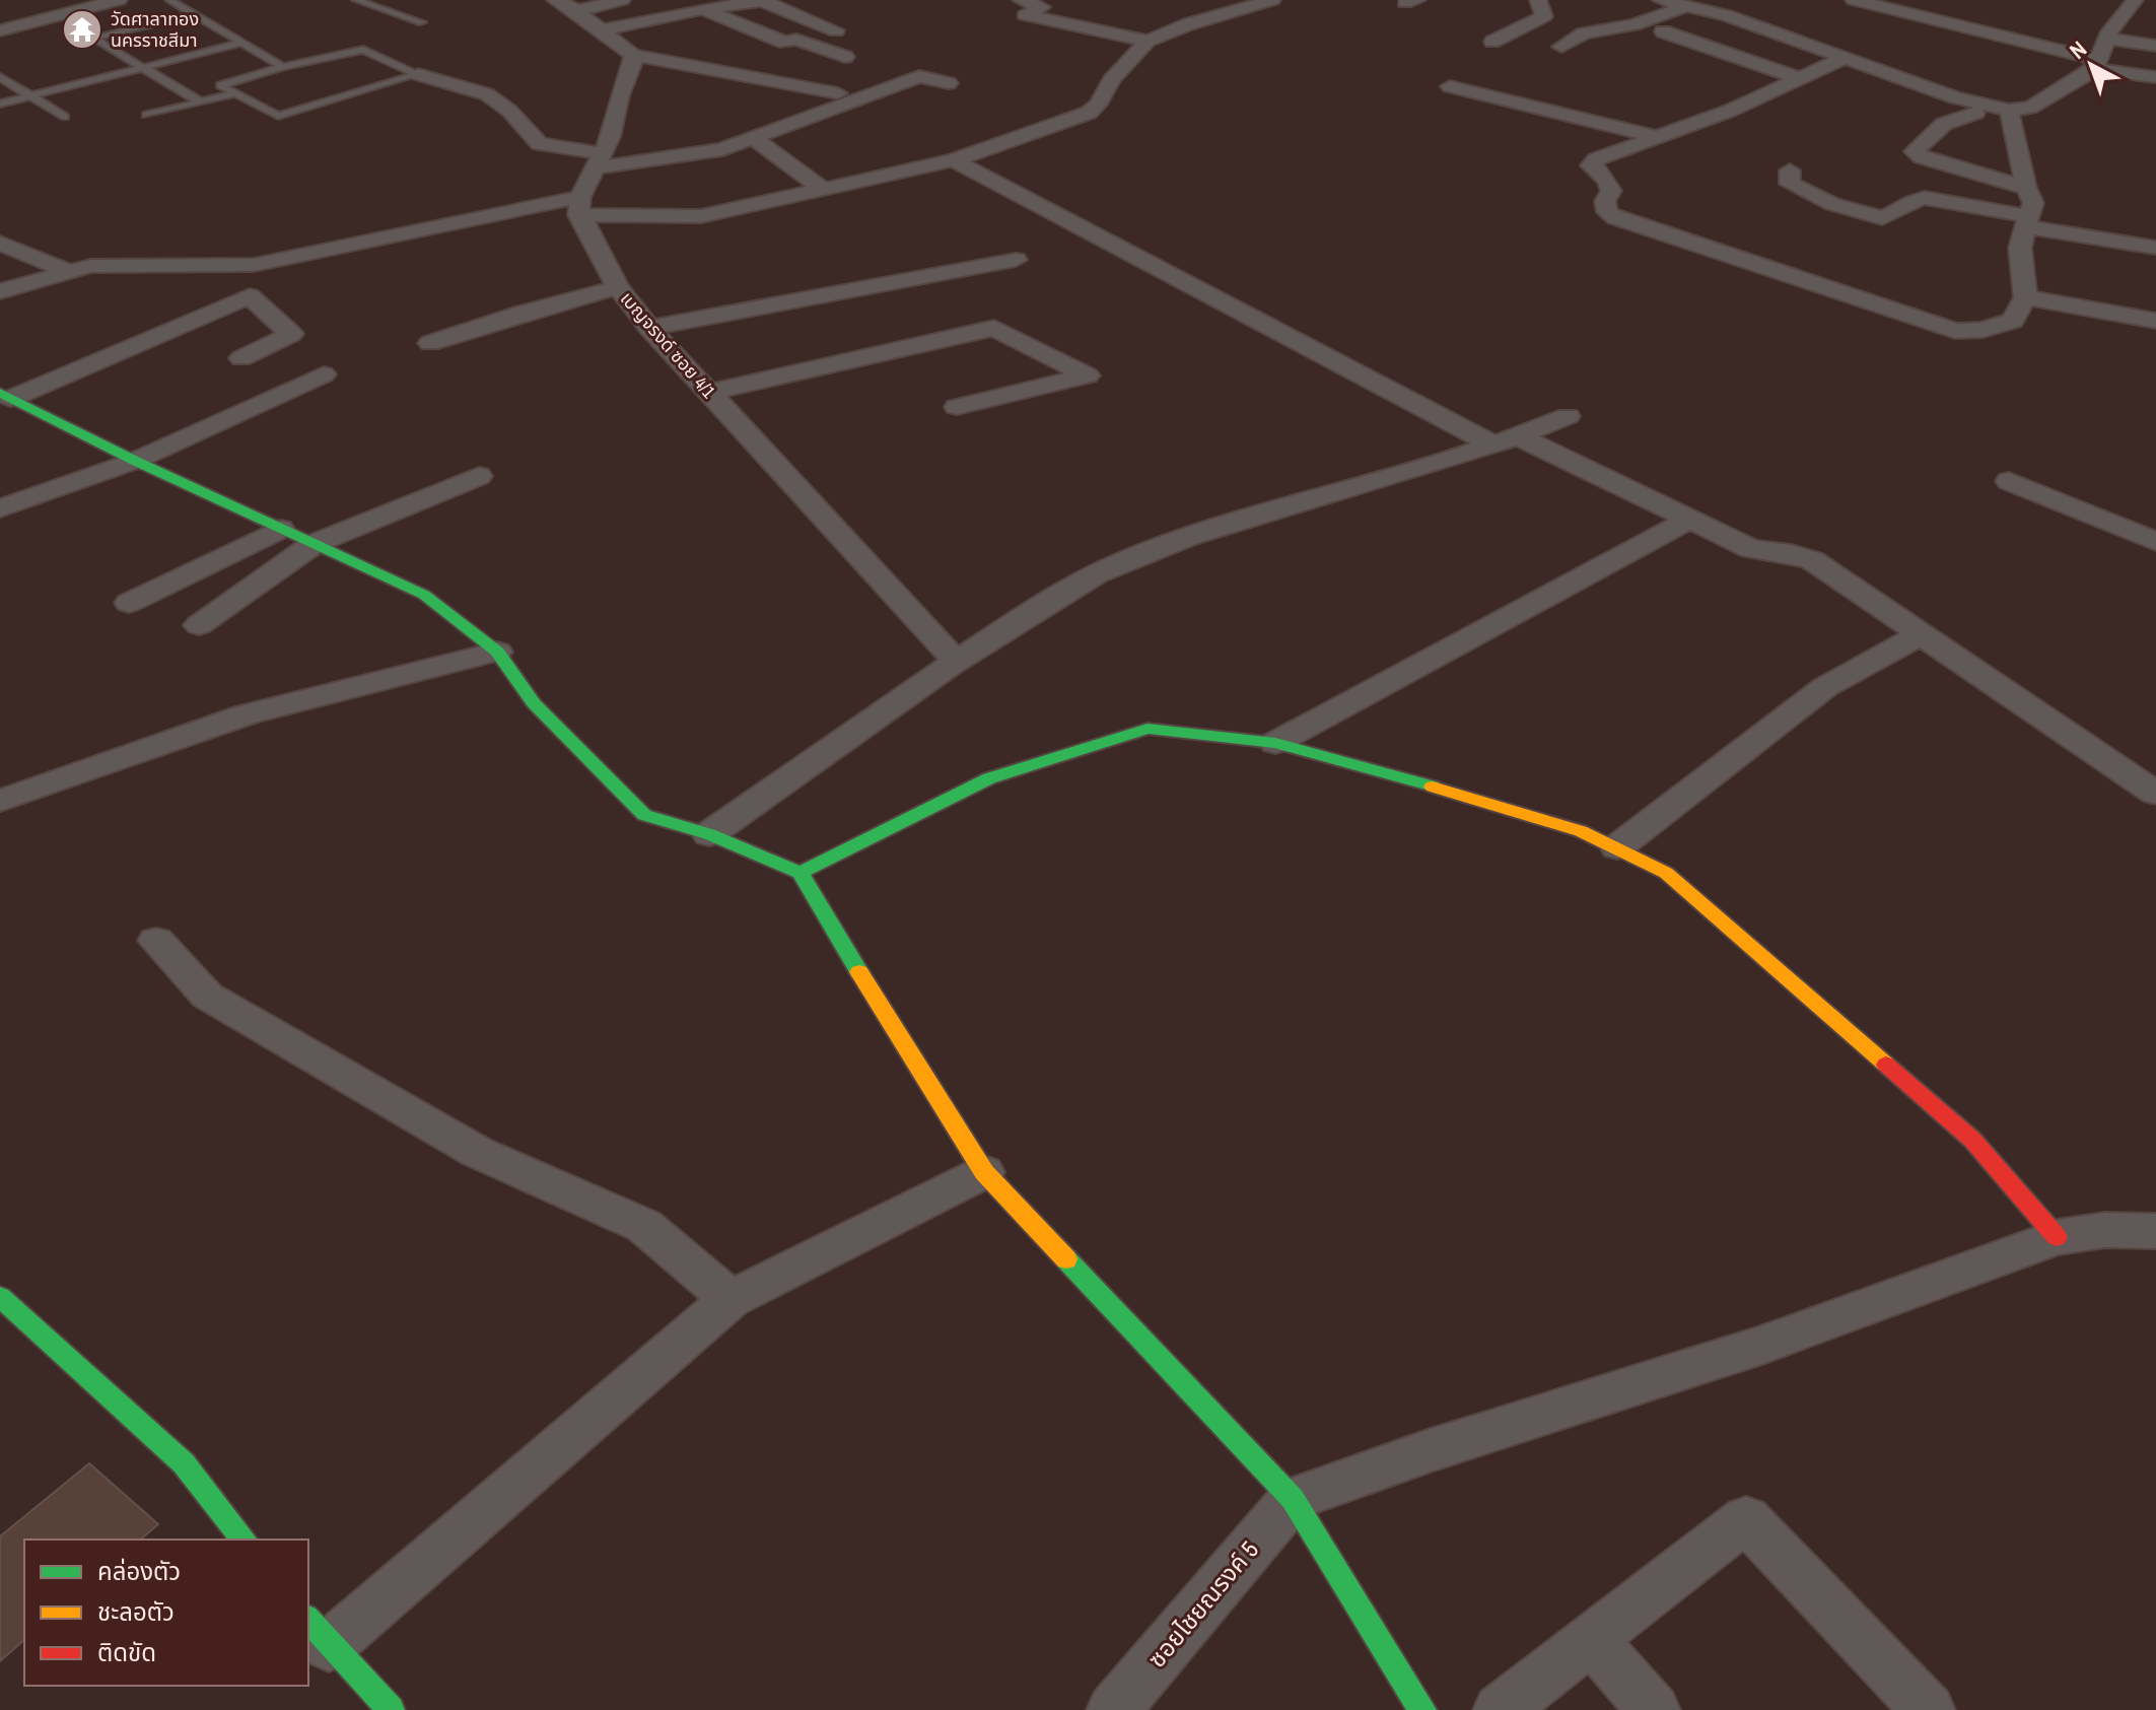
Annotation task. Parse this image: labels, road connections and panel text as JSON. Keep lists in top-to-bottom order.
{
  "streets": {
    "street": ["เบญจรงด์ ซอย 4/1", "ซอยไชยณรงค์ 5"]
  },
  "places": {
    "temple": ["วัดศาลาทอง นครราชสีมา"]
  },
  "legend": ["คล่องตัว", "ชะลอตัว", "ติดขัด"],
  "north": "top left"
}
